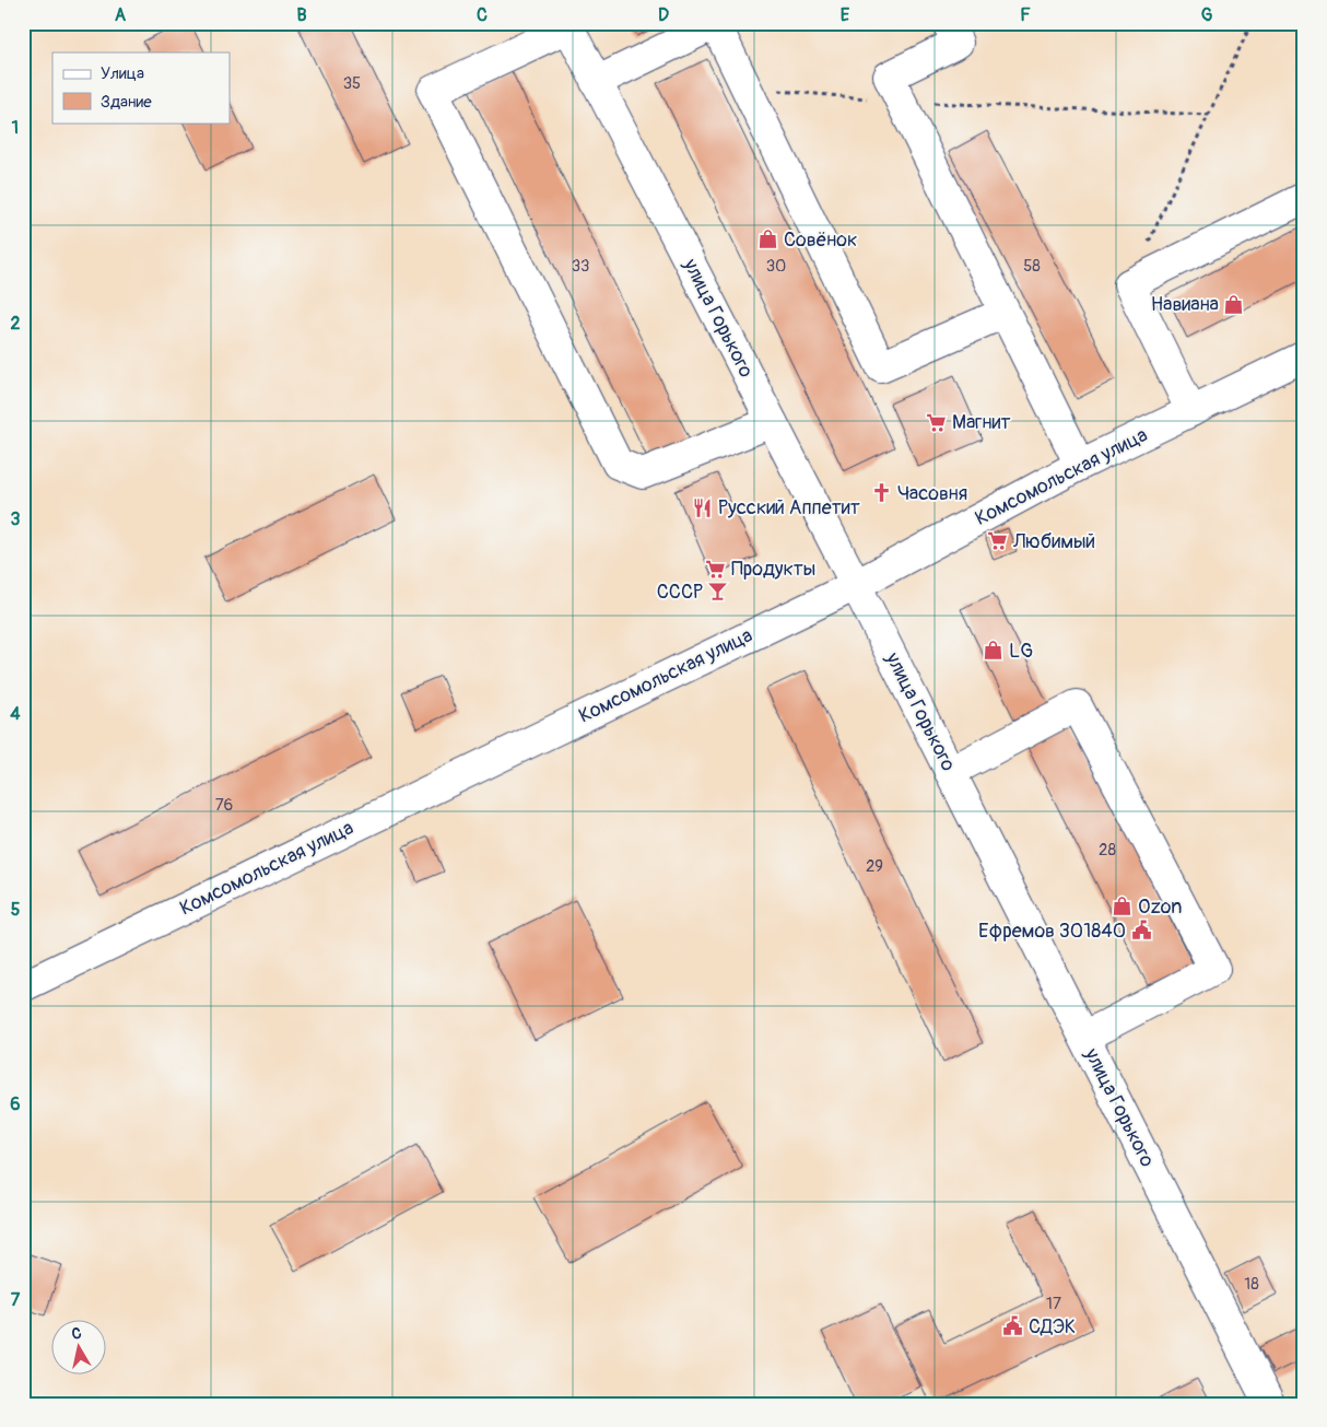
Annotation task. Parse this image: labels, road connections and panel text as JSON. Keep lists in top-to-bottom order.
{
  "streets": {
    "street": ["улица Горького", "Комсомольская улица"]
  },
  "crossings": [
    ["улица Горького", "Комсомольская улица"]
  ],
  "places": {
    "shop": [
      "Совёнок",
      "Навиана",
      "LG",
      "Ozon"
    ],
    "supermarket": ["Магнит", "Любимый", "Продукты"],
    "church": ["Часовня"],
    "restaurant": ["Русский Аппетит"],
    "bar": ["СССР"],
    "public building": ["Ефремов 301840", "СДЭК"]
  },
  "house_numbers": [
    "35",
    "33",
    "30",
    "58",
    "76",
    "28",
    "29",
    "18",
    "17"
  ],
  "legend": ["Улица", "Здание"],
  "north": "top",
  "grid": {
    "columns": [
      "A",
      "B",
      "C",
      "D",
      "E",
      "F",
      "G"
    ],
    "rows": [
      "1",
      "2",
      "3",
      "4",
      "5",
      "6",
      "7"
    ]
  }
}
